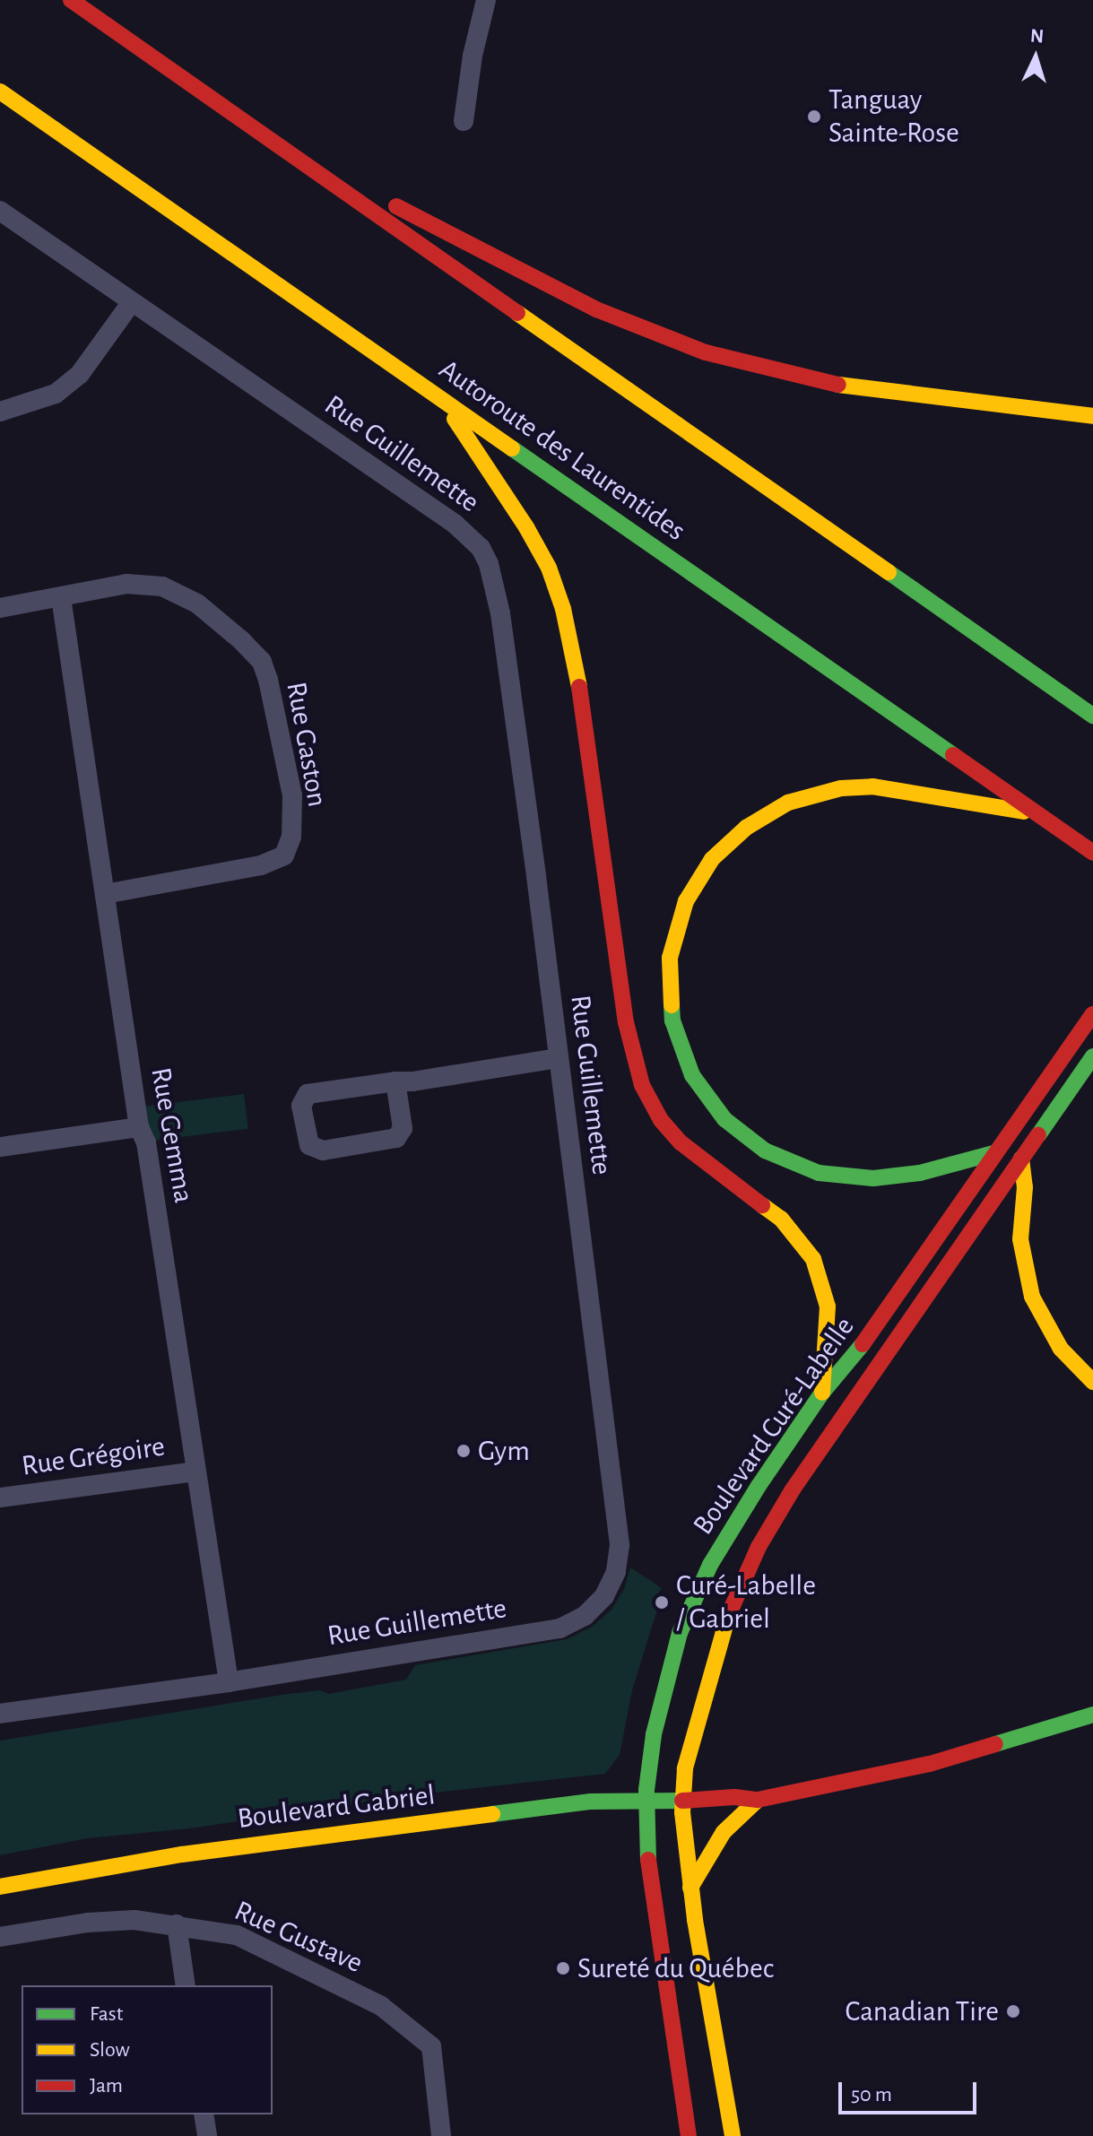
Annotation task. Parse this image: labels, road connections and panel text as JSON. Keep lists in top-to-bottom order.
{
  "streets": {
    "main road": ["Autoroute des Laurentides", "Boulevard Curé-Labelle", "Boulevard Gabriel"],
    "street": [
      "Rue Guillemette",
      "Rue Gaston",
      "Rue Gemma",
      "Rue Grégoire",
      "Rue Gustave"
    ]
  },
  "crossings": [
    ["Rue Guillemette", "Rue Gemma"],
    ["Rue Gaston", "Rue Gemma"],
    ["Rue Gemma", "Rue Grégoire"],
    ["Boulevard Curé-Labelle", "Boulevard Gabriel"]
  ],
  "places": [
    "Tanguay Sainte-Rose",
    "Gym",
    "Curé-Labelle / Gabriel",
    "Sureté du Québec",
    "Canadian Tire"
  ],
  "legend": ["Fast", "Slow", "Jam"],
  "scale_bar": "50 m",
  "north": "top"
}
